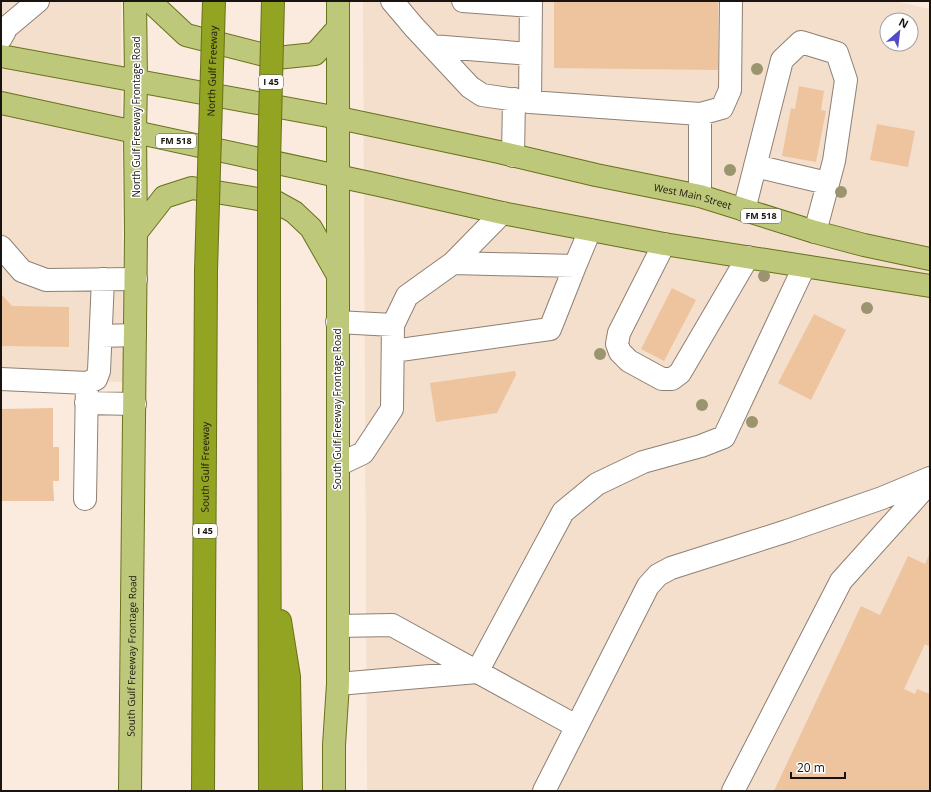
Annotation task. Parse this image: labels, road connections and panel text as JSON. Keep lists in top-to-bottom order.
{
  "streets": {
    "highway": ["North Gulf Freeway", "I 45", "South Gulf Freeway"],
    "main road": [
      "North Gulf Freeway Frontage Road",
      "FM 518",
      "West Main Street",
      "South Gulf Freeway Frontage Road"
    ]
  },
  "crossings": [
    ["North Gulf Freeway", "South Gulf Freeway"],
    ["North Gulf Freeway Frontage Road", "FM 518"],
    ["North Gulf Freeway Frontage Road", "South Gulf Freeway Frontage Road"],
    ["FM 518", "West Main Street"],
    ["FM 518", "South Gulf Freeway Frontage Road"]
  ],
  "scale_bar": "20 m",
  "north": "top right"
}
